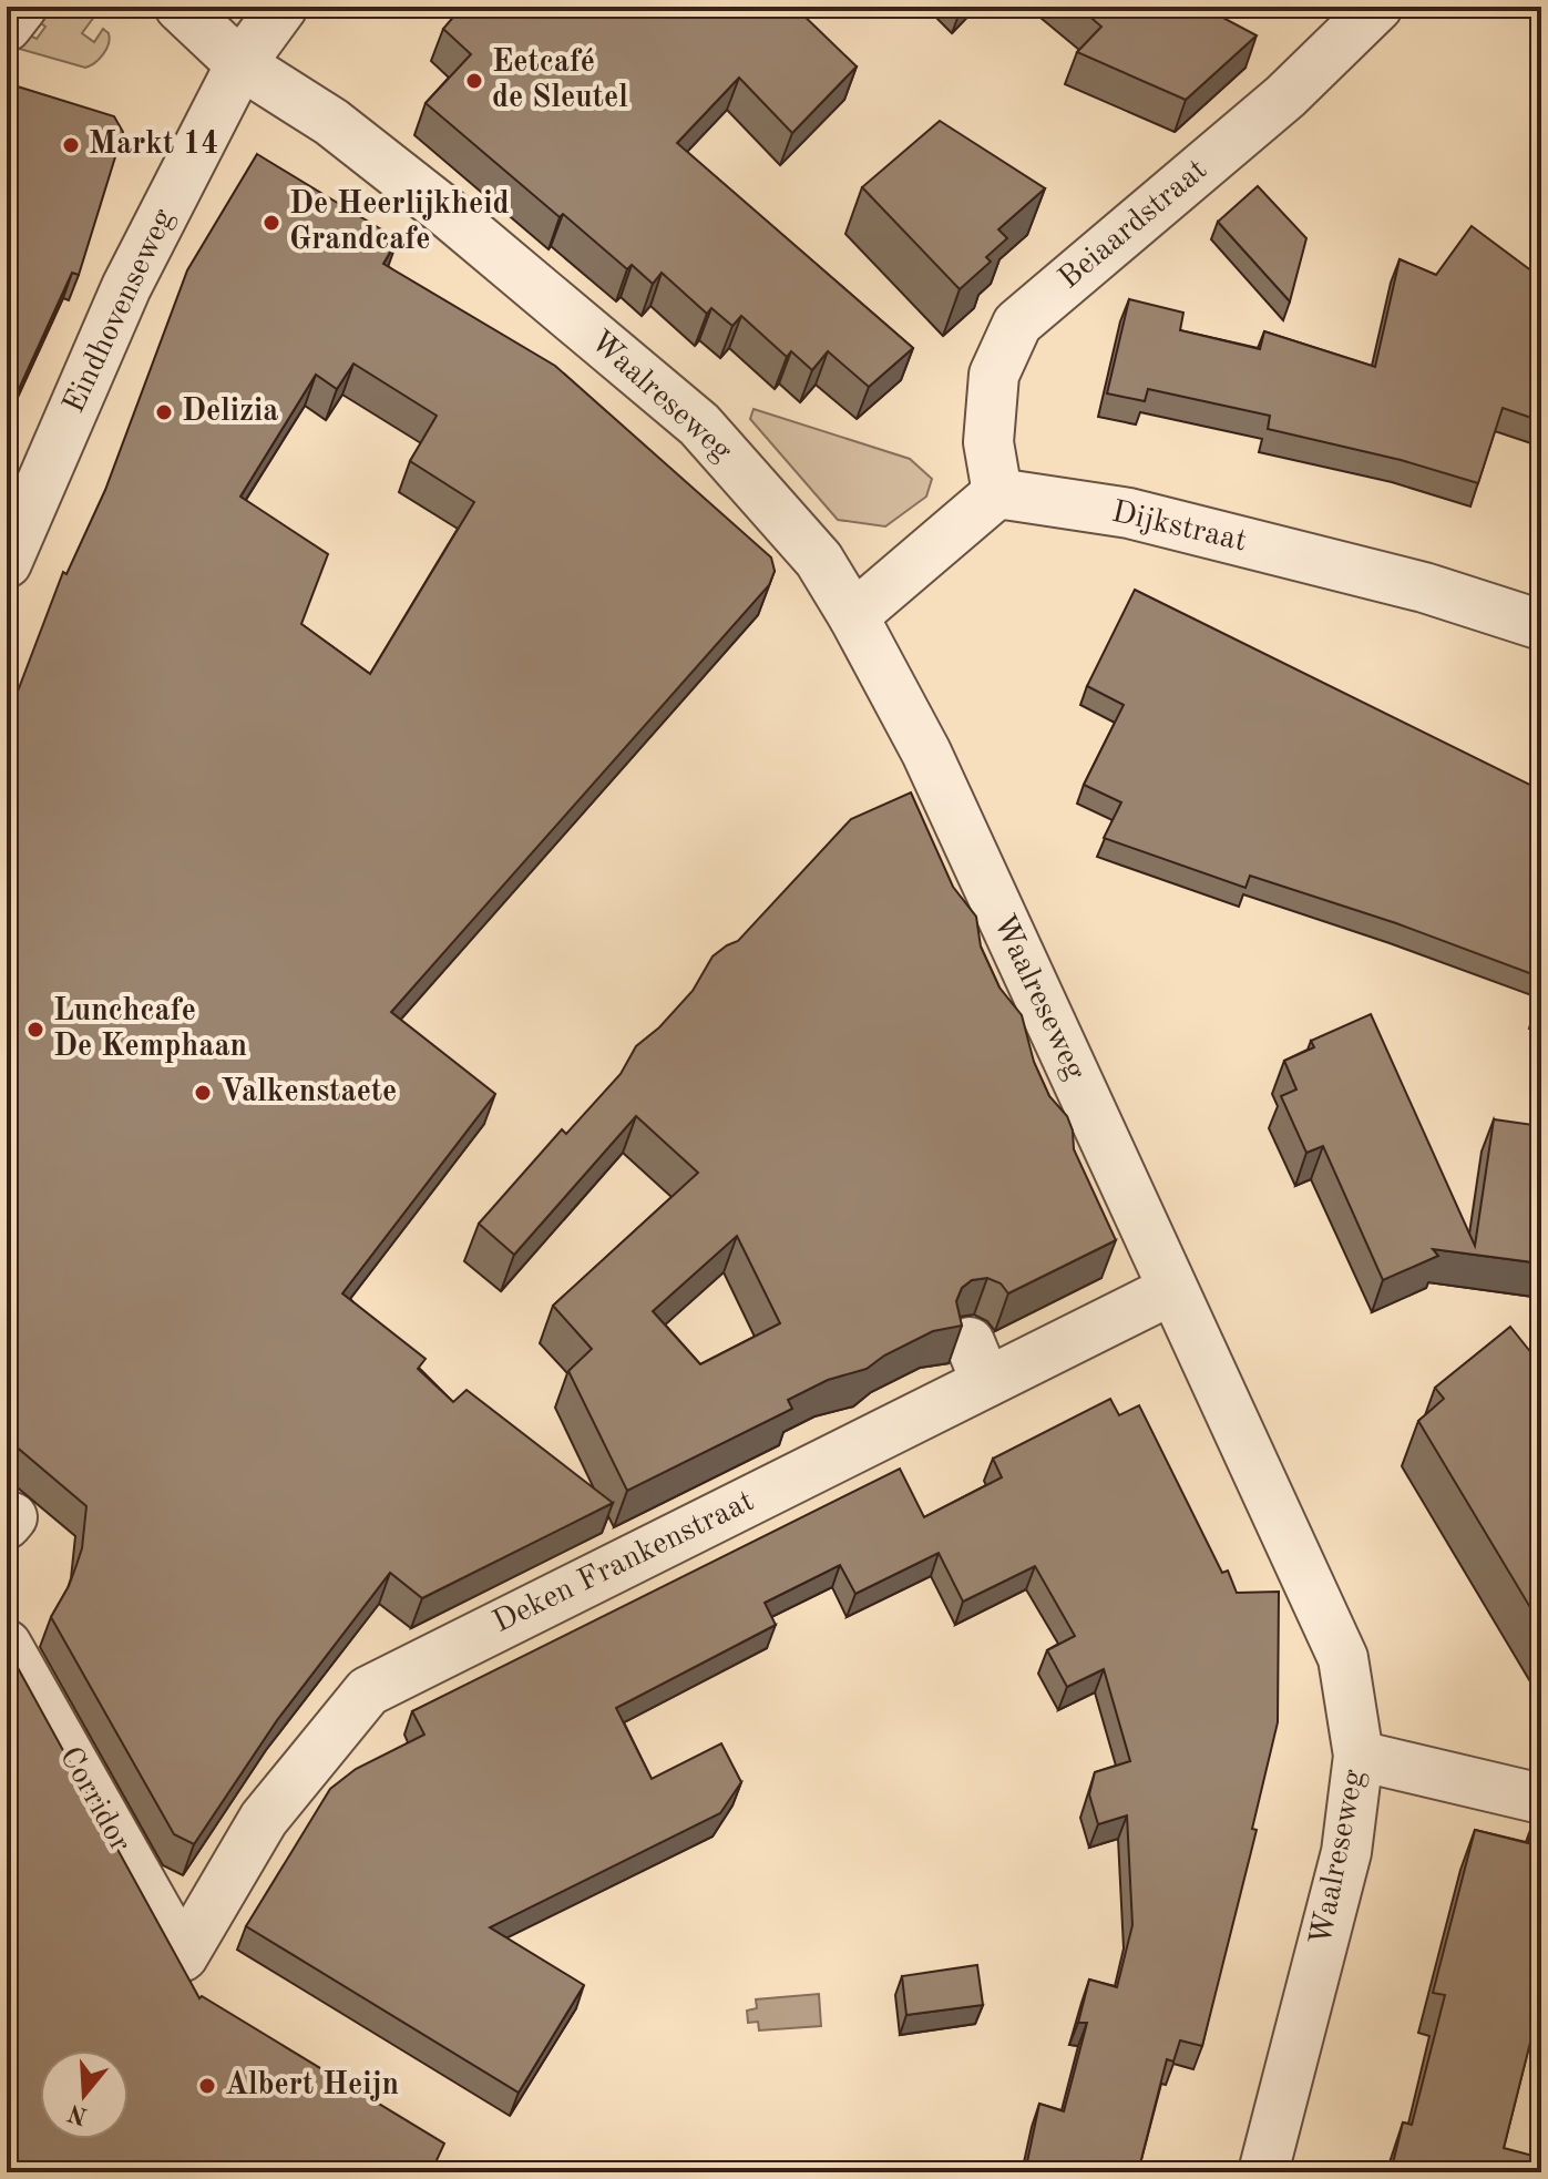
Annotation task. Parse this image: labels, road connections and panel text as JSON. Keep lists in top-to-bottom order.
{
  "streets": {
    "street": [
      "Beiaardstraat",
      "Eindhovenseweg",
      "Waalreseweg",
      "Dijkstraat",
      "Deken Frankenstraat",
      "Corridor"
    ]
  },
  "crossings": [
    ["Beiaardstraat", "Dijkstraat"],
    ["Eindhovenseweg", "Waalreseweg"],
    ["Waalreseweg", "Deken Frankenstraat"],
    ["Deken Frankenstraat", "Corridor"]
  ],
  "places": [
    "Eetcafé de Sleutel",
    "Markt 14",
    "De Heerlijkheid Grandcafe",
    "Delizia",
    "Lunchcafe De Kemphaan",
    "Valkenstaete",
    "Albert Heijn"
  ],
  "north": "bottom"
}
